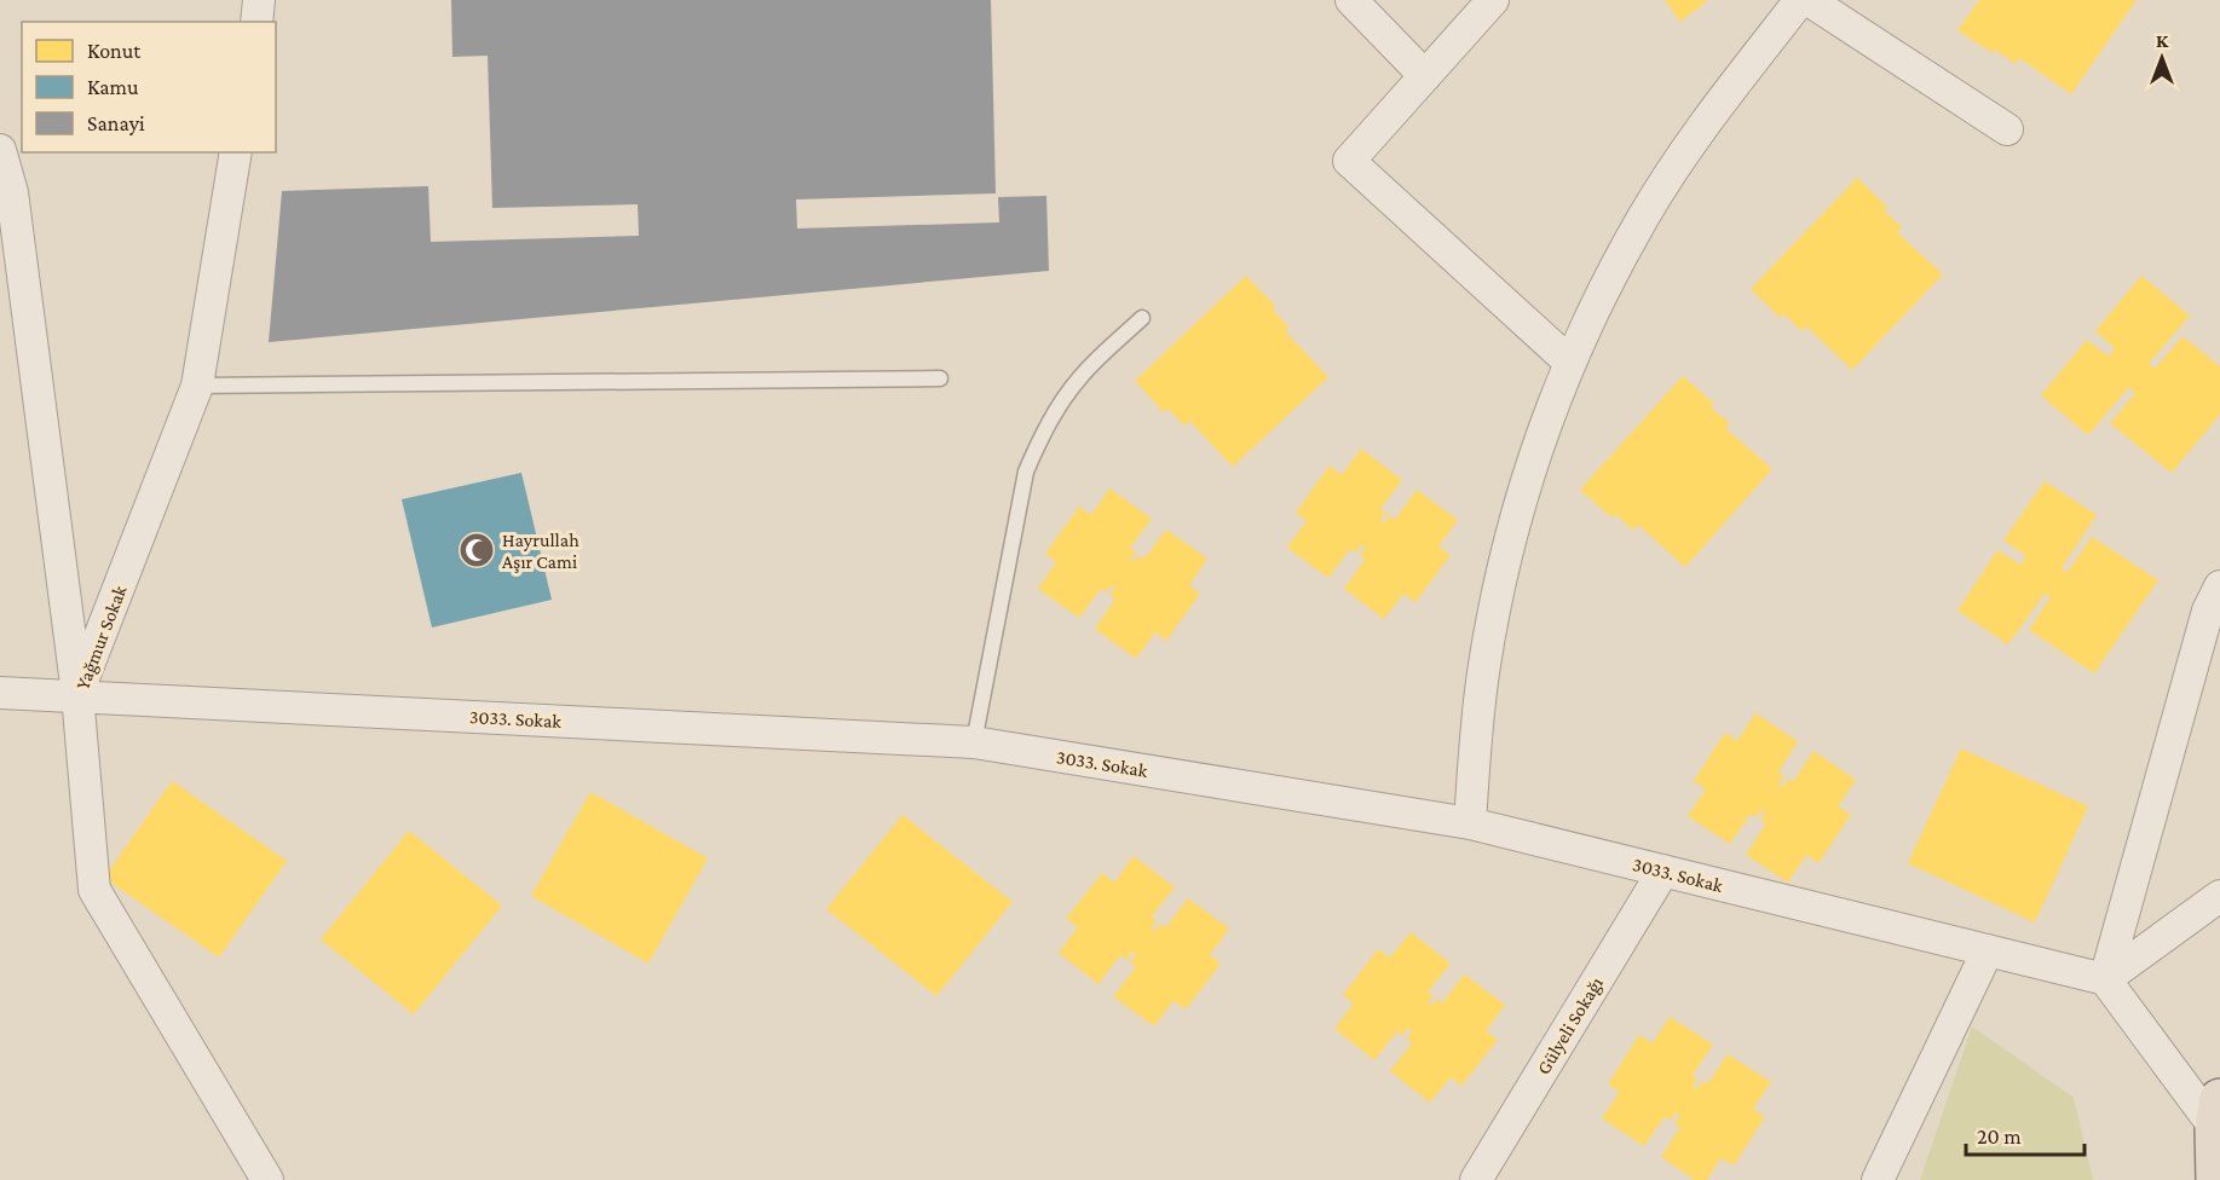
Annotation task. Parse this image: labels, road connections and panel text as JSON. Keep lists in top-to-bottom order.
{
  "streets": {
    "street": ["Yağmur Sokak", "3033. Sokak", "Gülyeli Sokağı"]
  },
  "crossings": [
    ["Yağmur Sokak", "3033. Sokak"],
    ["3033. Sokak", "Gülyeli Sokağı"]
  ],
  "places": {
    "mosque": ["Hayrullah Aşır Cami"]
  },
  "legend": ["Konut", "Kamu", "Sanayi"],
  "scale_bar": "20 m",
  "north": "top"
}
